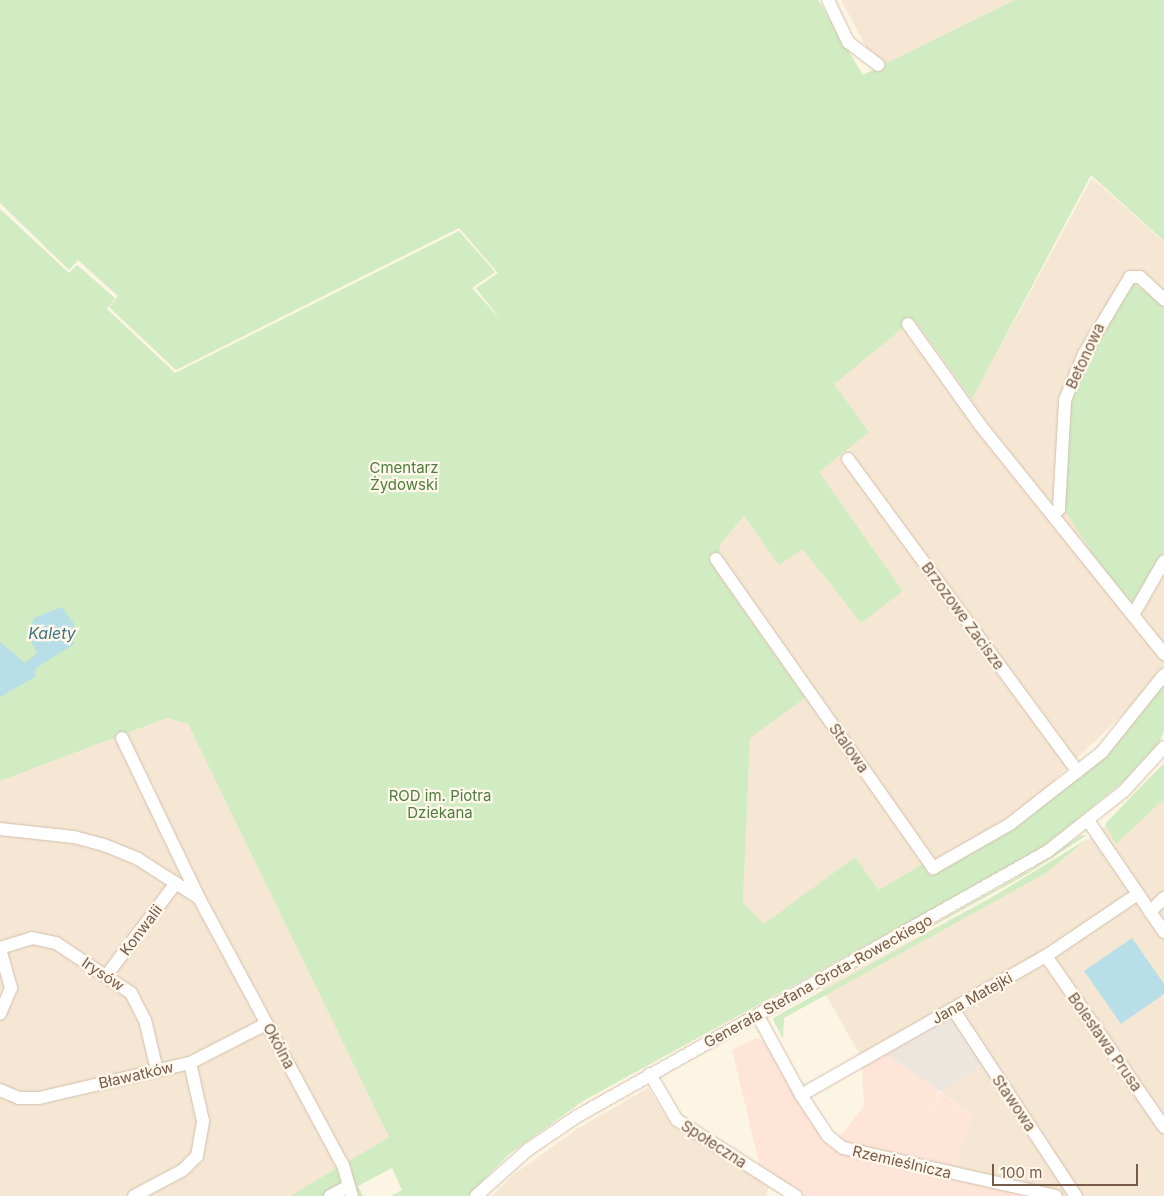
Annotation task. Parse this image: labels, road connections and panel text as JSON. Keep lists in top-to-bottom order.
{
  "streets": {
    "street": [
      "Betonowa",
      "Brzozowe Zacisze",
      "Stalowa",
      "Konwalii",
      "Irysów",
      "Generała Stefana Grota-Roweckiego",
      "Jana Matejki",
      "Bolesława Prusa",
      "Okólna",
      "Bławatków",
      "Stawowa",
      "Społeczna",
      "Rzemieślnicza"
    ]
  },
  "crossings": [
    ["Brzozowe Zacisze", "Stalowa"],
    ["Konwalii", "Irysów"],
    ["Irysów", "Bławatków"],
    ["Generała Stefana Grota-Roweckiego", "Społeczna"],
    ["Generała Stefana Grota-Roweckiego", "Rzemieślnicza"],
    ["Jana Matejki", "Bolesława Prusa"],
    ["Jana Matejki", "Stawowa"],
    ["Jana Matejki", "Rzemieślnicza"],
    ["Okólna", "Bławatków"],
    ["Stawowa", "Rzemieślnicza"]
  ],
  "water": ["Kalety"],
  "parks": ["Cmentarz Żydowski", "ROD im. Piotra Dziekana"],
  "scale_bar": "100 m"
}
